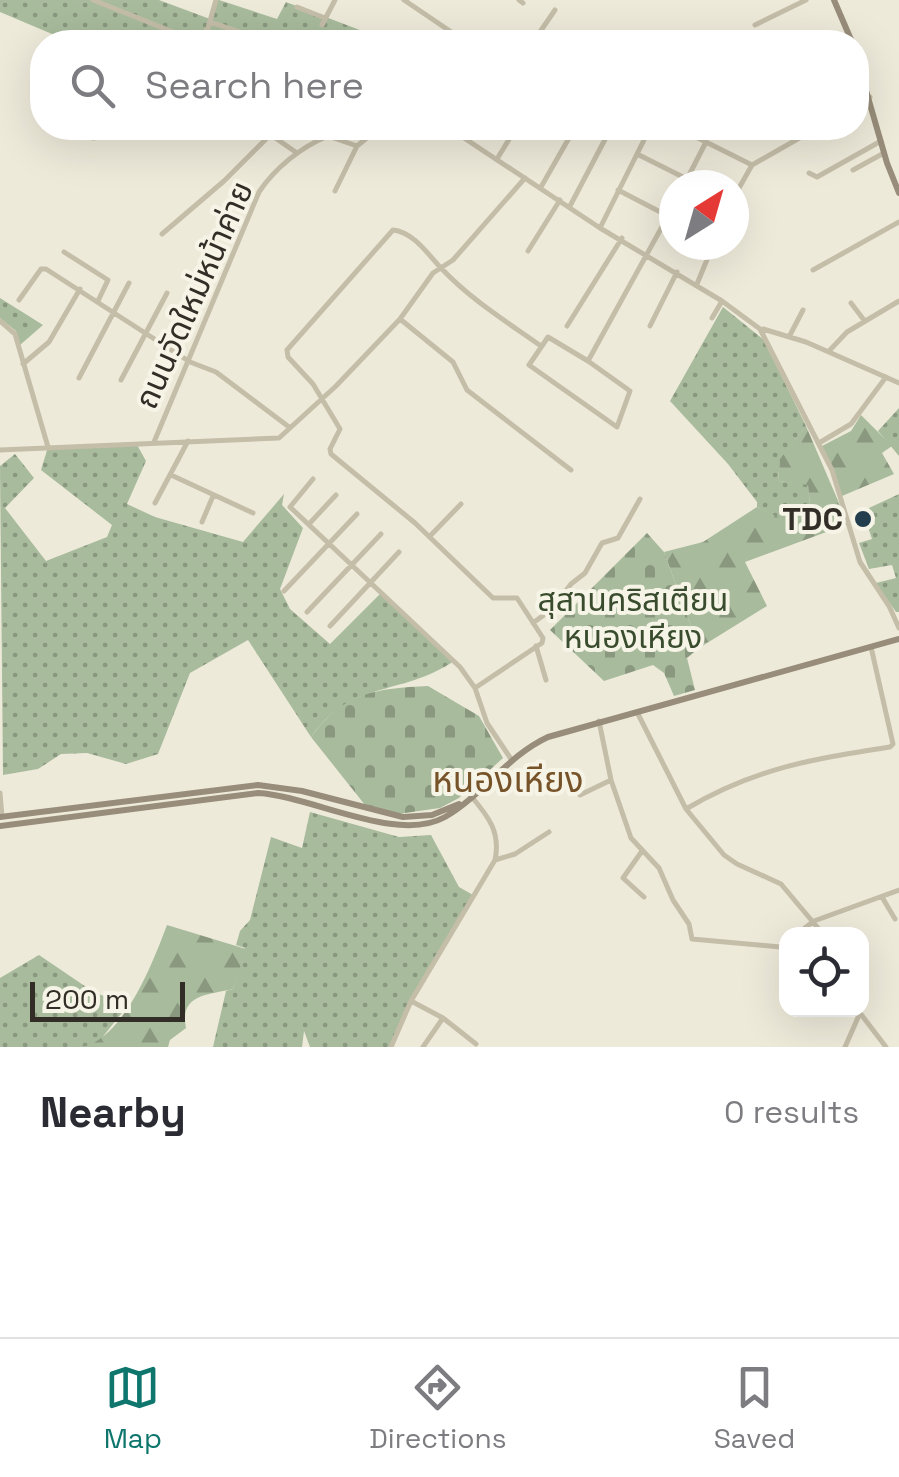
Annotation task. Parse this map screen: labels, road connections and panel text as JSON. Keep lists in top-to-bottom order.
{
  "streets": {
    "street": ["ถนนวัดใหม่หน้าค่าย"]
  },
  "districts": ["หนองเหียง"],
  "parks": ["สุสานคริสเตียน หนองเหียง"],
  "places": ["TDC"],
  "scale_bar": "200 m",
  "north": "top right",
  "page": {
    "search": "Search here",
    "scale": "200 m",
    "heading": ["Nearby", "0 results"],
    "nav": ["Map", "Directions", "Saved"]
  }
}
